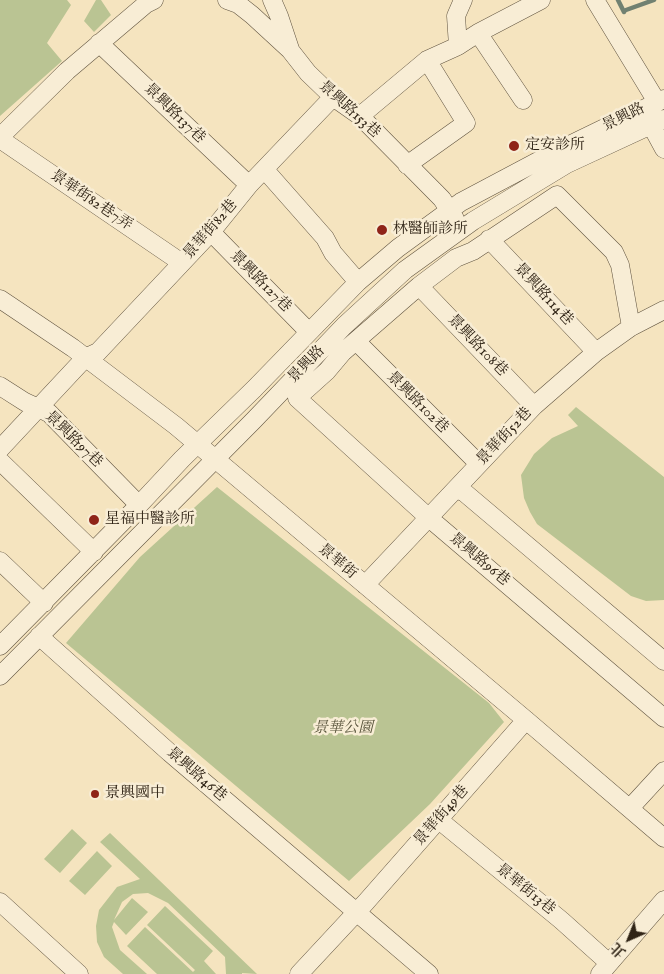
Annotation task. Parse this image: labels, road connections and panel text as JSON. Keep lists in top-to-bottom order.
{
  "streets": {
    "street": [
      "景興路153巷",
      "景興路137巷",
      "景興路",
      "景華街82巷7弄",
      "景華街82巷",
      "景興路127巷",
      "景興路114巷",
      "景興路108巷",
      "景興路102巷",
      "景華街52巷",
      "景興路97巷",
      "景興路96巷",
      "景華街",
      "景興路46巷",
      "景華街49巷",
      "景華街13巷"
    ]
  },
  "crossings": [
    ["景興路153巷", "景興路"],
    ["景興路153巷", "景華街82巷"],
    ["景興路137巷", "景華街82巷"],
    ["景興路", "景興路127巷"],
    ["景興路", "景興路97巷"],
    ["景興路", "景華街"],
    ["景興路", "景興路46巷"],
    ["景華街82巷7弄", "景華街82巷"],
    ["景華街82巷", "景興路127巷"],
    ["景華街82巷", "景興路97巷"],
    ["景華街82巷", "景華街"],
    ["景興路114巷", "景華街52巷"],
    ["景興路108巷", "景華街52巷"],
    ["景興路102巷", "景華街52巷"],
    ["景興路102巷", "景興路96巷"],
    ["景華街52巷", "景興路96巷"],
    ["景華街52巷", "景華街"],
    ["景華街", "景華街49巷"],
    ["景興路46巷", "景華街49巷"],
    ["景華街49巷", "景華街13巷"]
  ],
  "parks": ["景華公園"],
  "places": [
    "定安診所",
    "林醫師診所",
    "星福中醫診所",
    "景興國中"
  ],
  "north": "bottom left"
}
